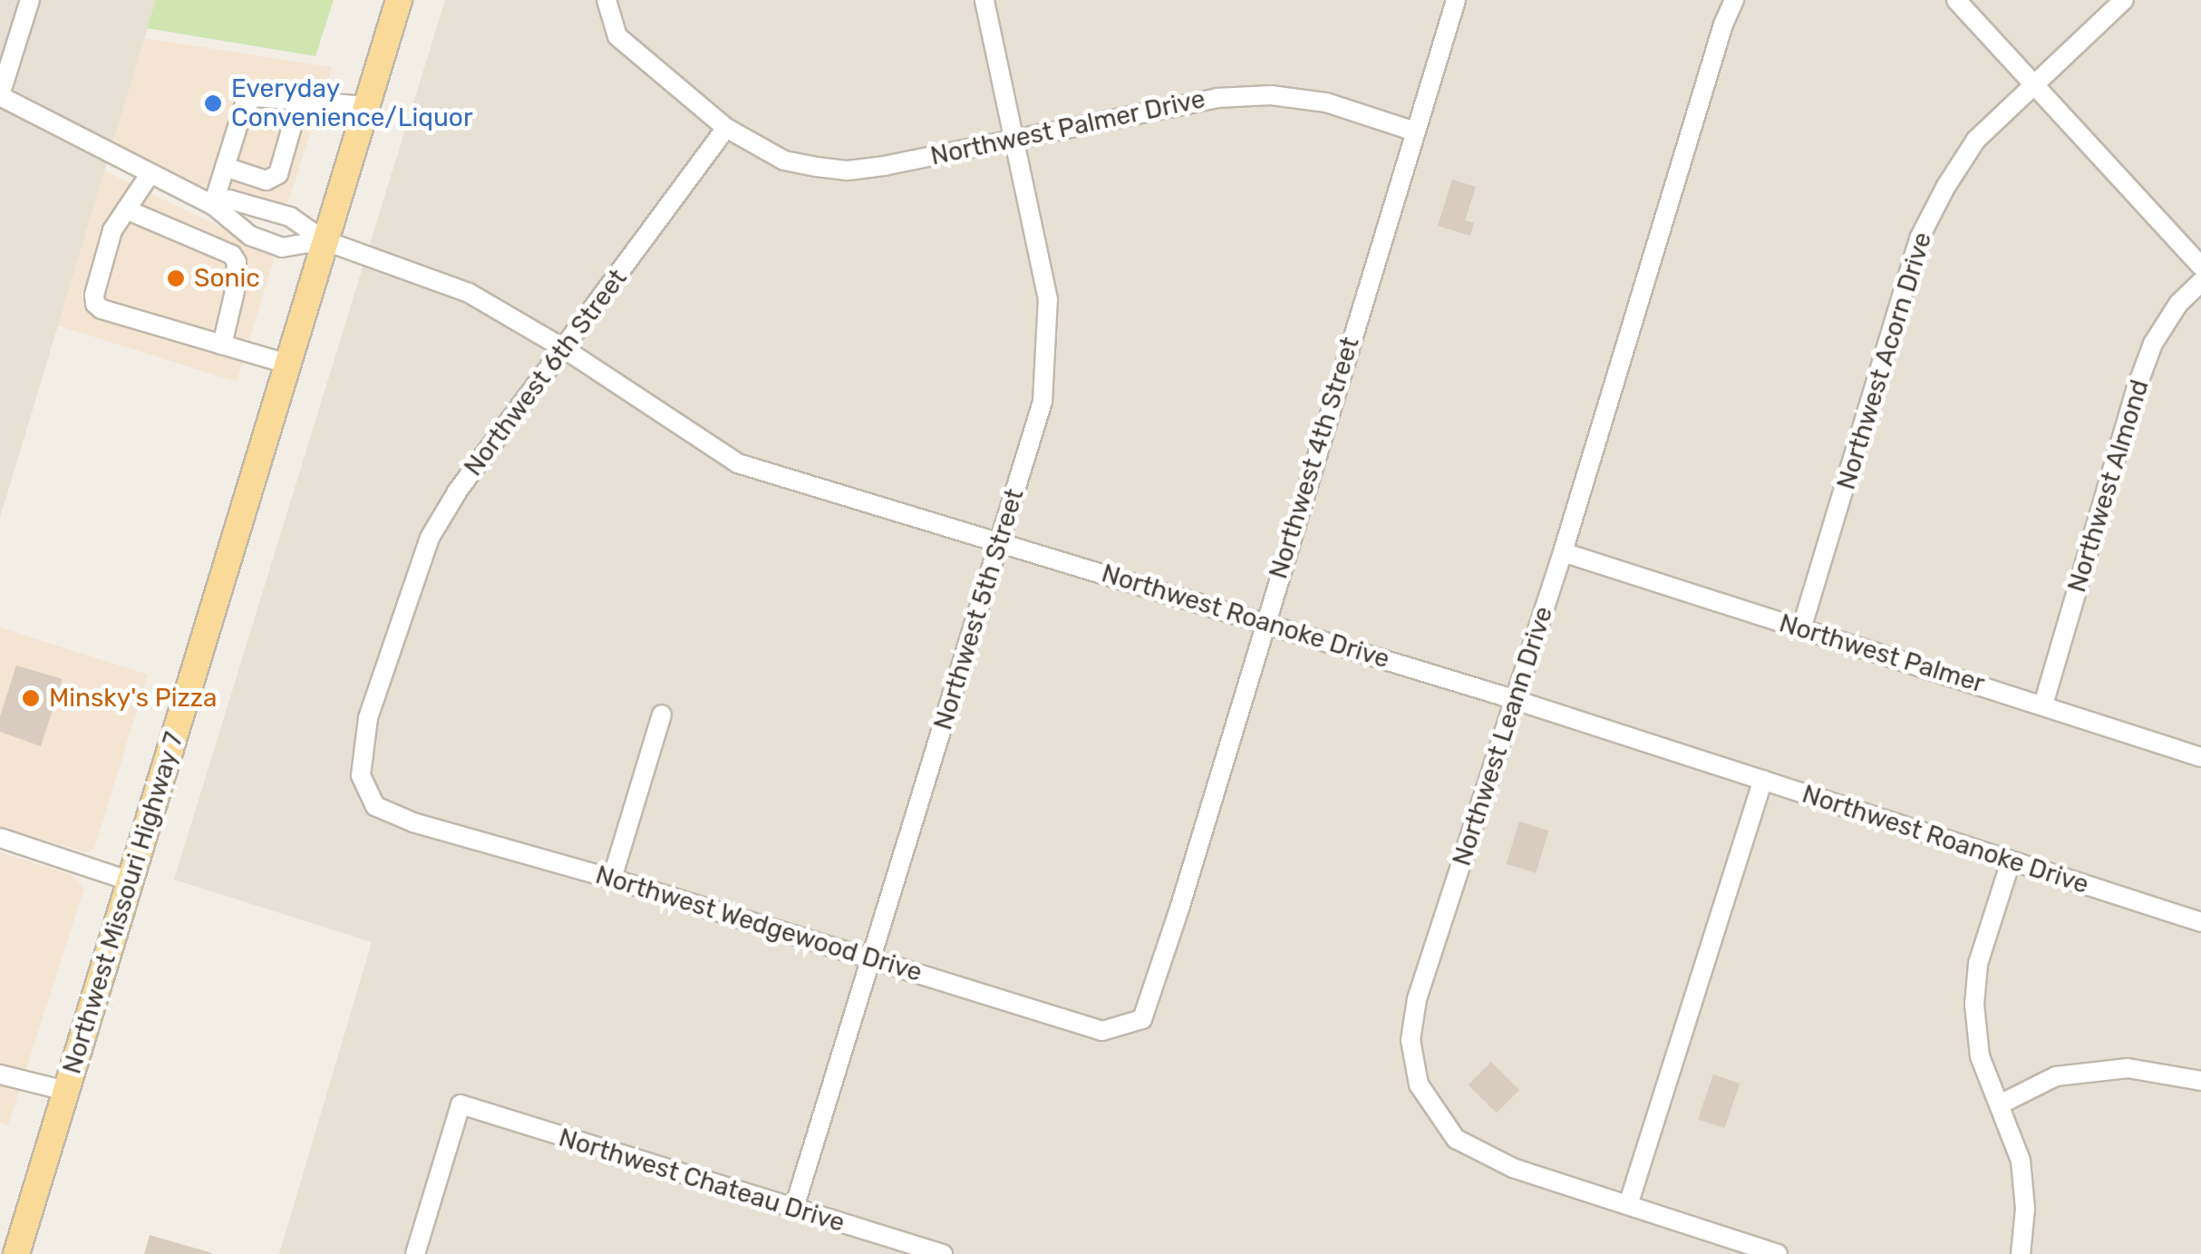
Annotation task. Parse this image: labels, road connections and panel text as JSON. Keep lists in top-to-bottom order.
{
  "streets": {
    "main road": ["Northwest Missouri Highway 7"],
    "street": [
      "Northwest Palmer Drive",
      "Northwest Acorn Drive",
      "Northwest 6th Street",
      "Northwest 4th Street",
      "Northwest Almond",
      "Northwest 5th Street",
      "Northwest Roanoke Drive",
      "Northwest Palmer",
      "Northwest Leann Drive",
      "Northwest Wedgewood Drive",
      "Northwest Chateau Drive"
    ]
  },
  "crossings": [
    ["Northwest Palmer Drive", "Northwest 6th Street"],
    ["Northwest Palmer Drive", "Northwest 4th Street"],
    ["Northwest Palmer Drive", "Northwest 5th Street"],
    ["Northwest Acorn Drive", "Northwest Palmer"],
    ["Northwest 6th Street", "Northwest Roanoke Drive"],
    ["Northwest 6th Street", "Northwest Wedgewood Drive"],
    ["Northwest 4th Street", "Northwest Roanoke Drive"],
    ["Northwest 4th Street", "Northwest Wedgewood Drive"],
    ["Northwest Almond", "Northwest Palmer"],
    ["Northwest 5th Street", "Northwest Roanoke Drive"],
    ["Northwest 5th Street", "Northwest Wedgewood Drive"],
    ["Northwest 5th Street", "Northwest Chateau Drive"],
    ["Northwest Roanoke Drive", "Northwest Leann Drive"],
    ["Northwest Roanoke Drive", "Northwest Missouri Highway 7"],
    ["Northwest Palmer", "Northwest Leann Drive"]
  ],
  "places": ["Everyday Convenience/Liquor", "Sonic", "Minsky's Pizza"]
}
